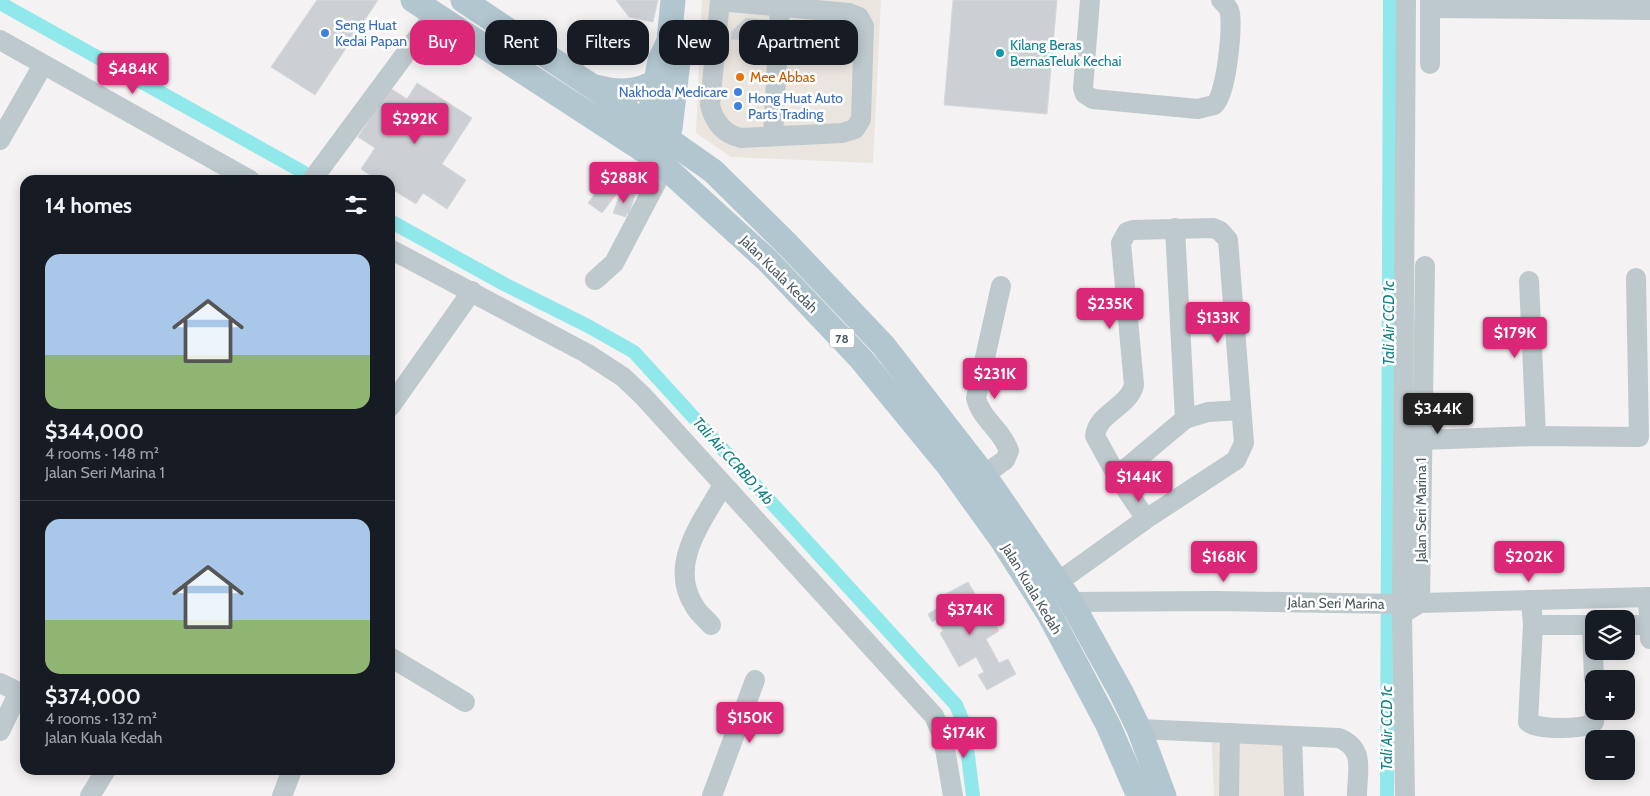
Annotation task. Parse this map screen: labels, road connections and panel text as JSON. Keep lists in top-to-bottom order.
{
  "streets": {
    "main road": ["Jalan Kuala Kedah", "78"],
    "street": ["Jalan Seri Marina 1", "Jalan Seri Marina"]
  },
  "crossings": [
    ["Jalan Kuala Kedah", "Jalan Seri Marina"],
    ["Jalan Seri Marina 1", "Jalan Seri Marina"]
  ],
  "water": ["Tali Air CCD 1c", "Tali Air CCRBD 14b"],
  "places": [
    "Seng Huat Kedai Papan",
    "Kilang Beras BernasTeluk Kechai",
    "Mee Abbas",
    "Nakhoda Medicare",
    "Hong Huat Auto Parts Trading"
  ],
  "page": {
    "chip": [
      "Buy",
      "Rent",
      "Filters",
      "New",
      "Apartment"
    ],
    "price": [
      "$484K",
      "$292K",
      "$288K",
      "$235K",
      "$133K",
      "$179K",
      "$231K",
      "$344K",
      "$144K",
      "$168K",
      "$202K",
      "$374K",
      "$150K",
      "$174K"
    ],
    "heading": "14 homes",
    "list": [
      {
        "name": "$344,000",
        "note": "4 rooms · 148 m² · Jalan Seri Marina 1"
      },
      {
        "name": "$374,000",
        "note": "4 rooms · 132 m² · Jalan Kuala Kedah"
      }
    ],
    "map_buttons": ["+", "−"]
  }
}
